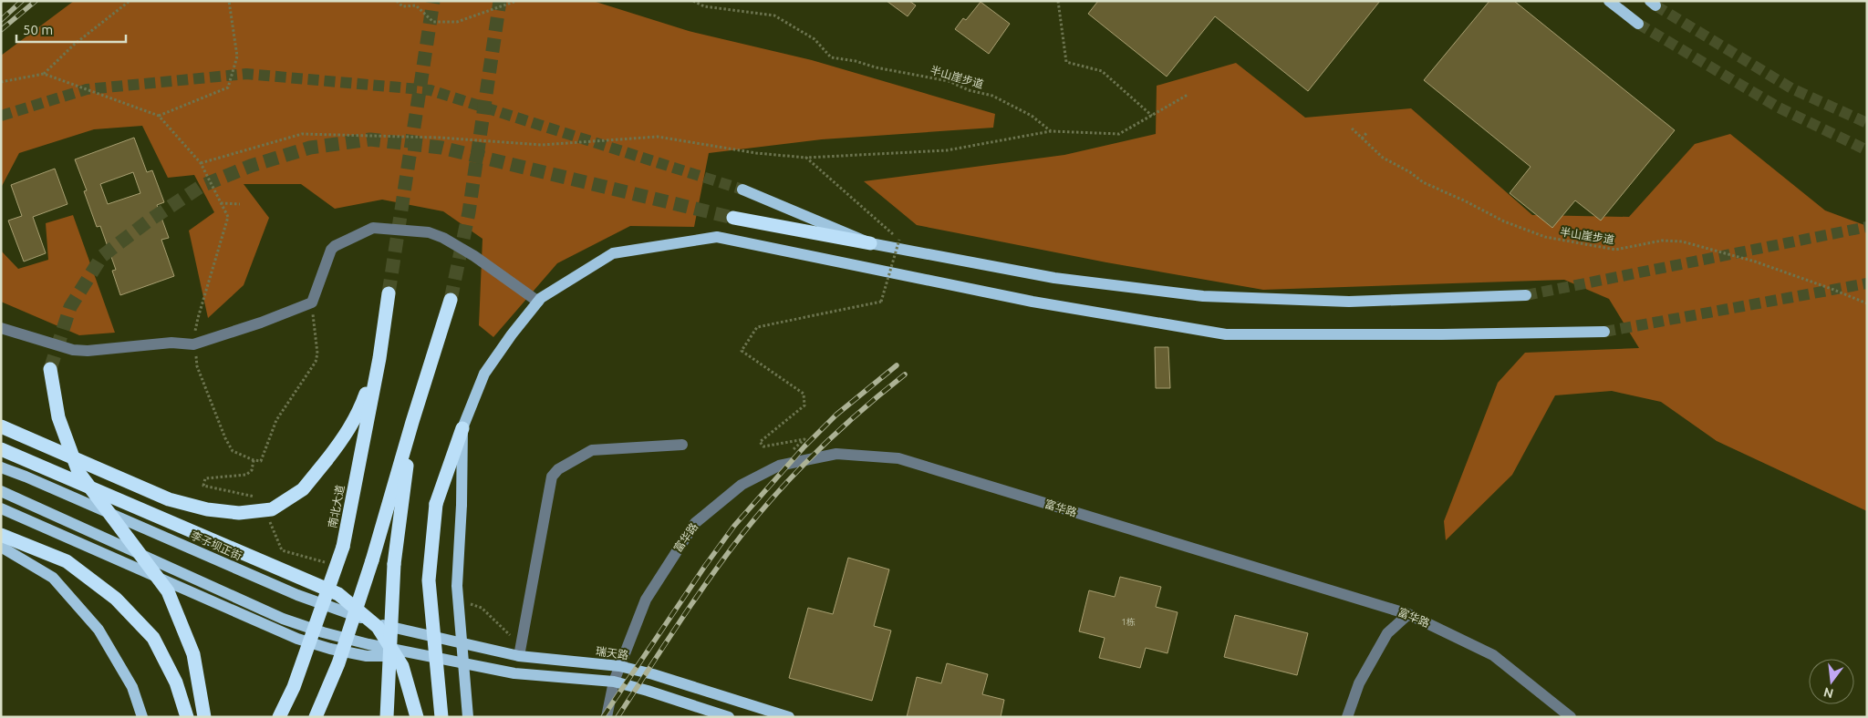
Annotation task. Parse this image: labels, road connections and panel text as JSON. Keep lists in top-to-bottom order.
{
  "streets": {
    "highway": ["南北大道"],
    "main road": ["李子坝正街", "瑞天路"],
    "street": ["富华路"],
    "path": ["半山崖步道"]
  },
  "crossings": [
    ["富华路", "瑞天路"],
    ["李子坝正街", "瑞天路"]
  ],
  "house_numbers": ["1栋"],
  "scale_bar": "50 m",
  "north": "bottom"
}
